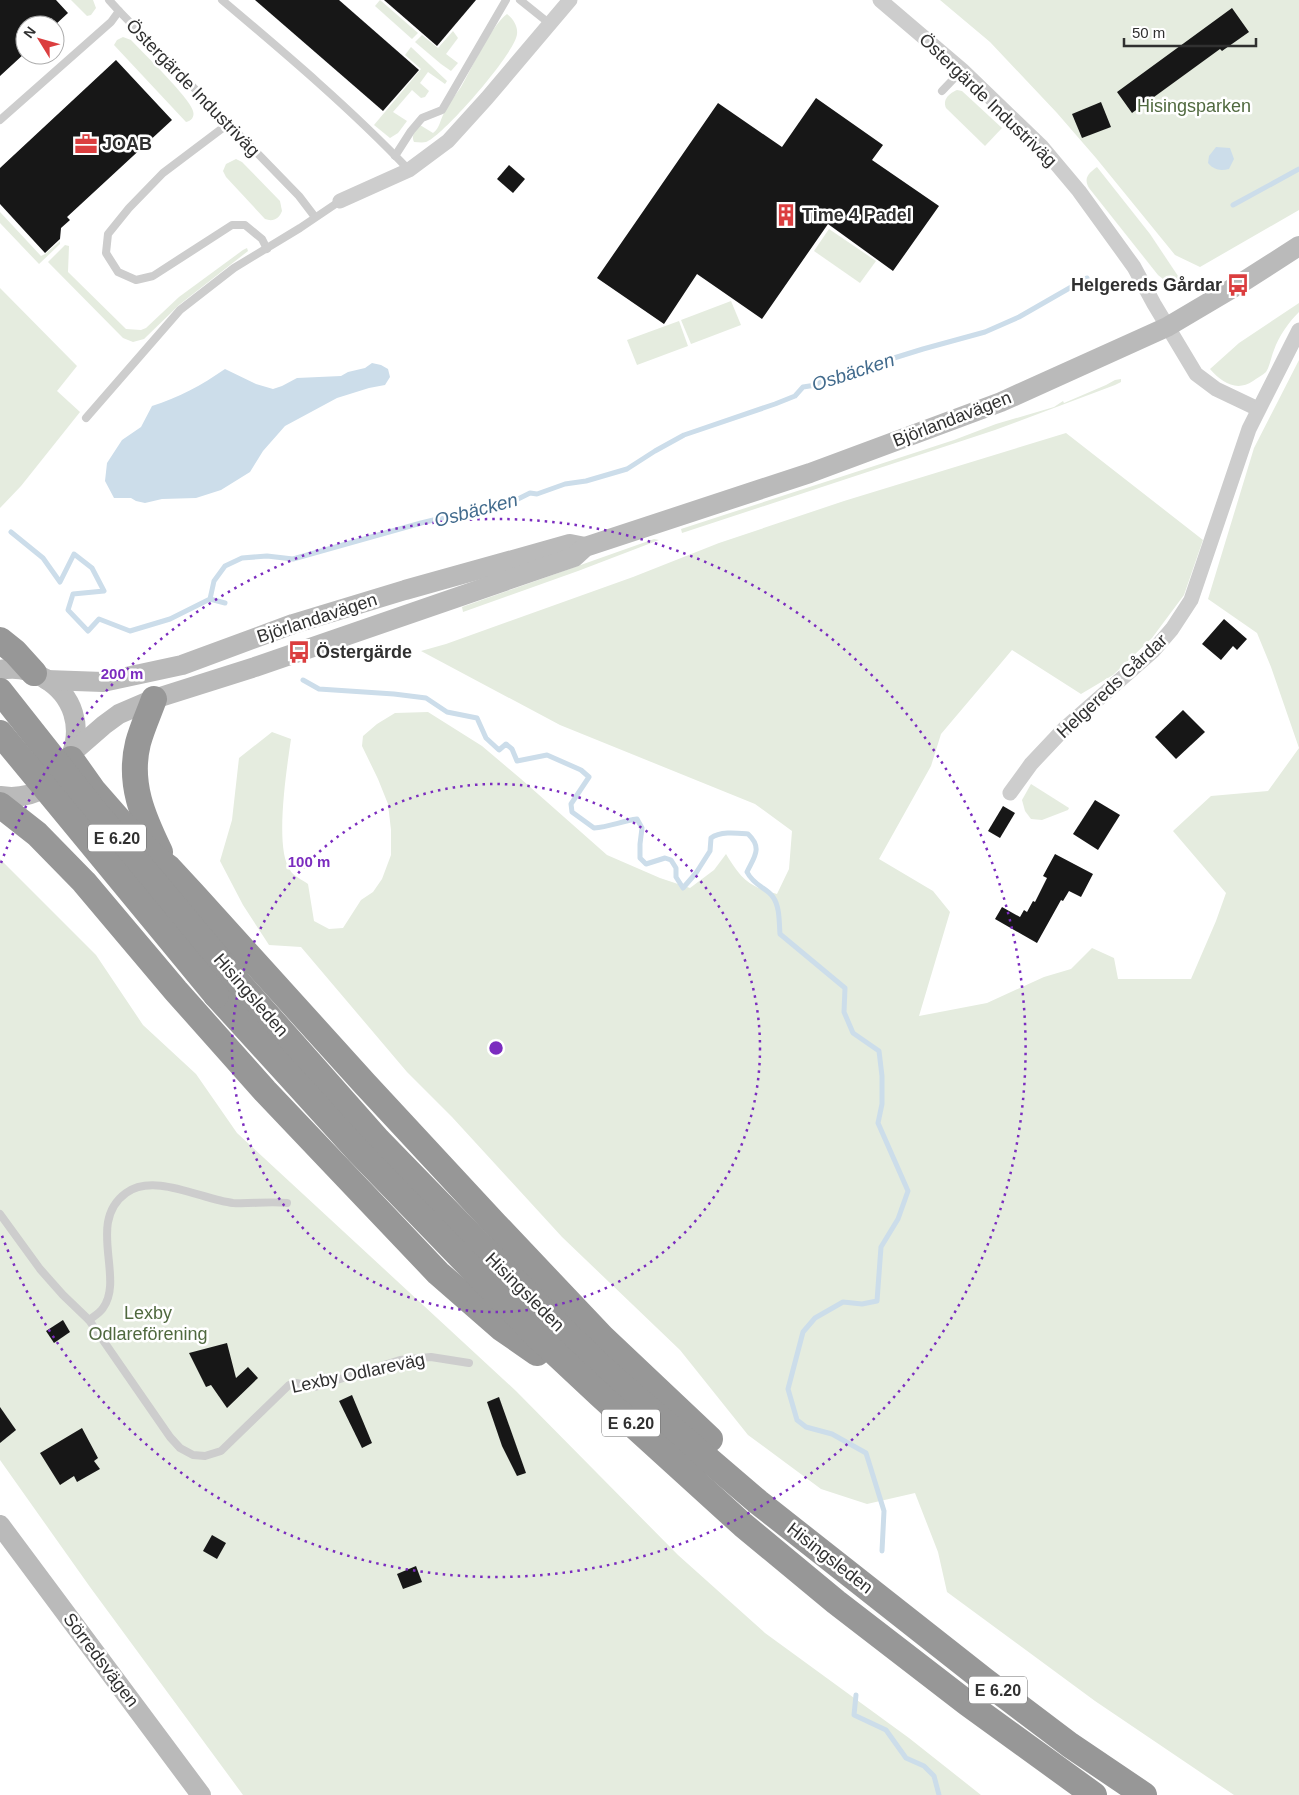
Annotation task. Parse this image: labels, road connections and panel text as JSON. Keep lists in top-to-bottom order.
{
  "streets": {
    "highway": ["E 6.20", "Hisingsleden"],
    "street": [
      "Östergärde Industriväg",
      "Björlandavägen",
      "Helgereds Gårdar",
      "Sörredsvägen"
    ],
    "lane": ["Lexby Odlareväg"]
  },
  "crossings": [
    ["Östergärde Industriväg", "Björlandavägen"],
    ["Östergärde Industriväg", "Helgereds Gårdar"]
  ],
  "water": ["Osbäcken"],
  "parks": ["Hisingsparken", "Lexby Odlareförening"],
  "places": {
    "office": ["JOAB"],
    "building": ["Time 4 Padel"],
    "bus stop": ["Helgereds Gårdar", "Östergärde"]
  },
  "scale_bar": "50 m",
  "north": "top left",
  "rings": ["200 m", "100 m"]
}
